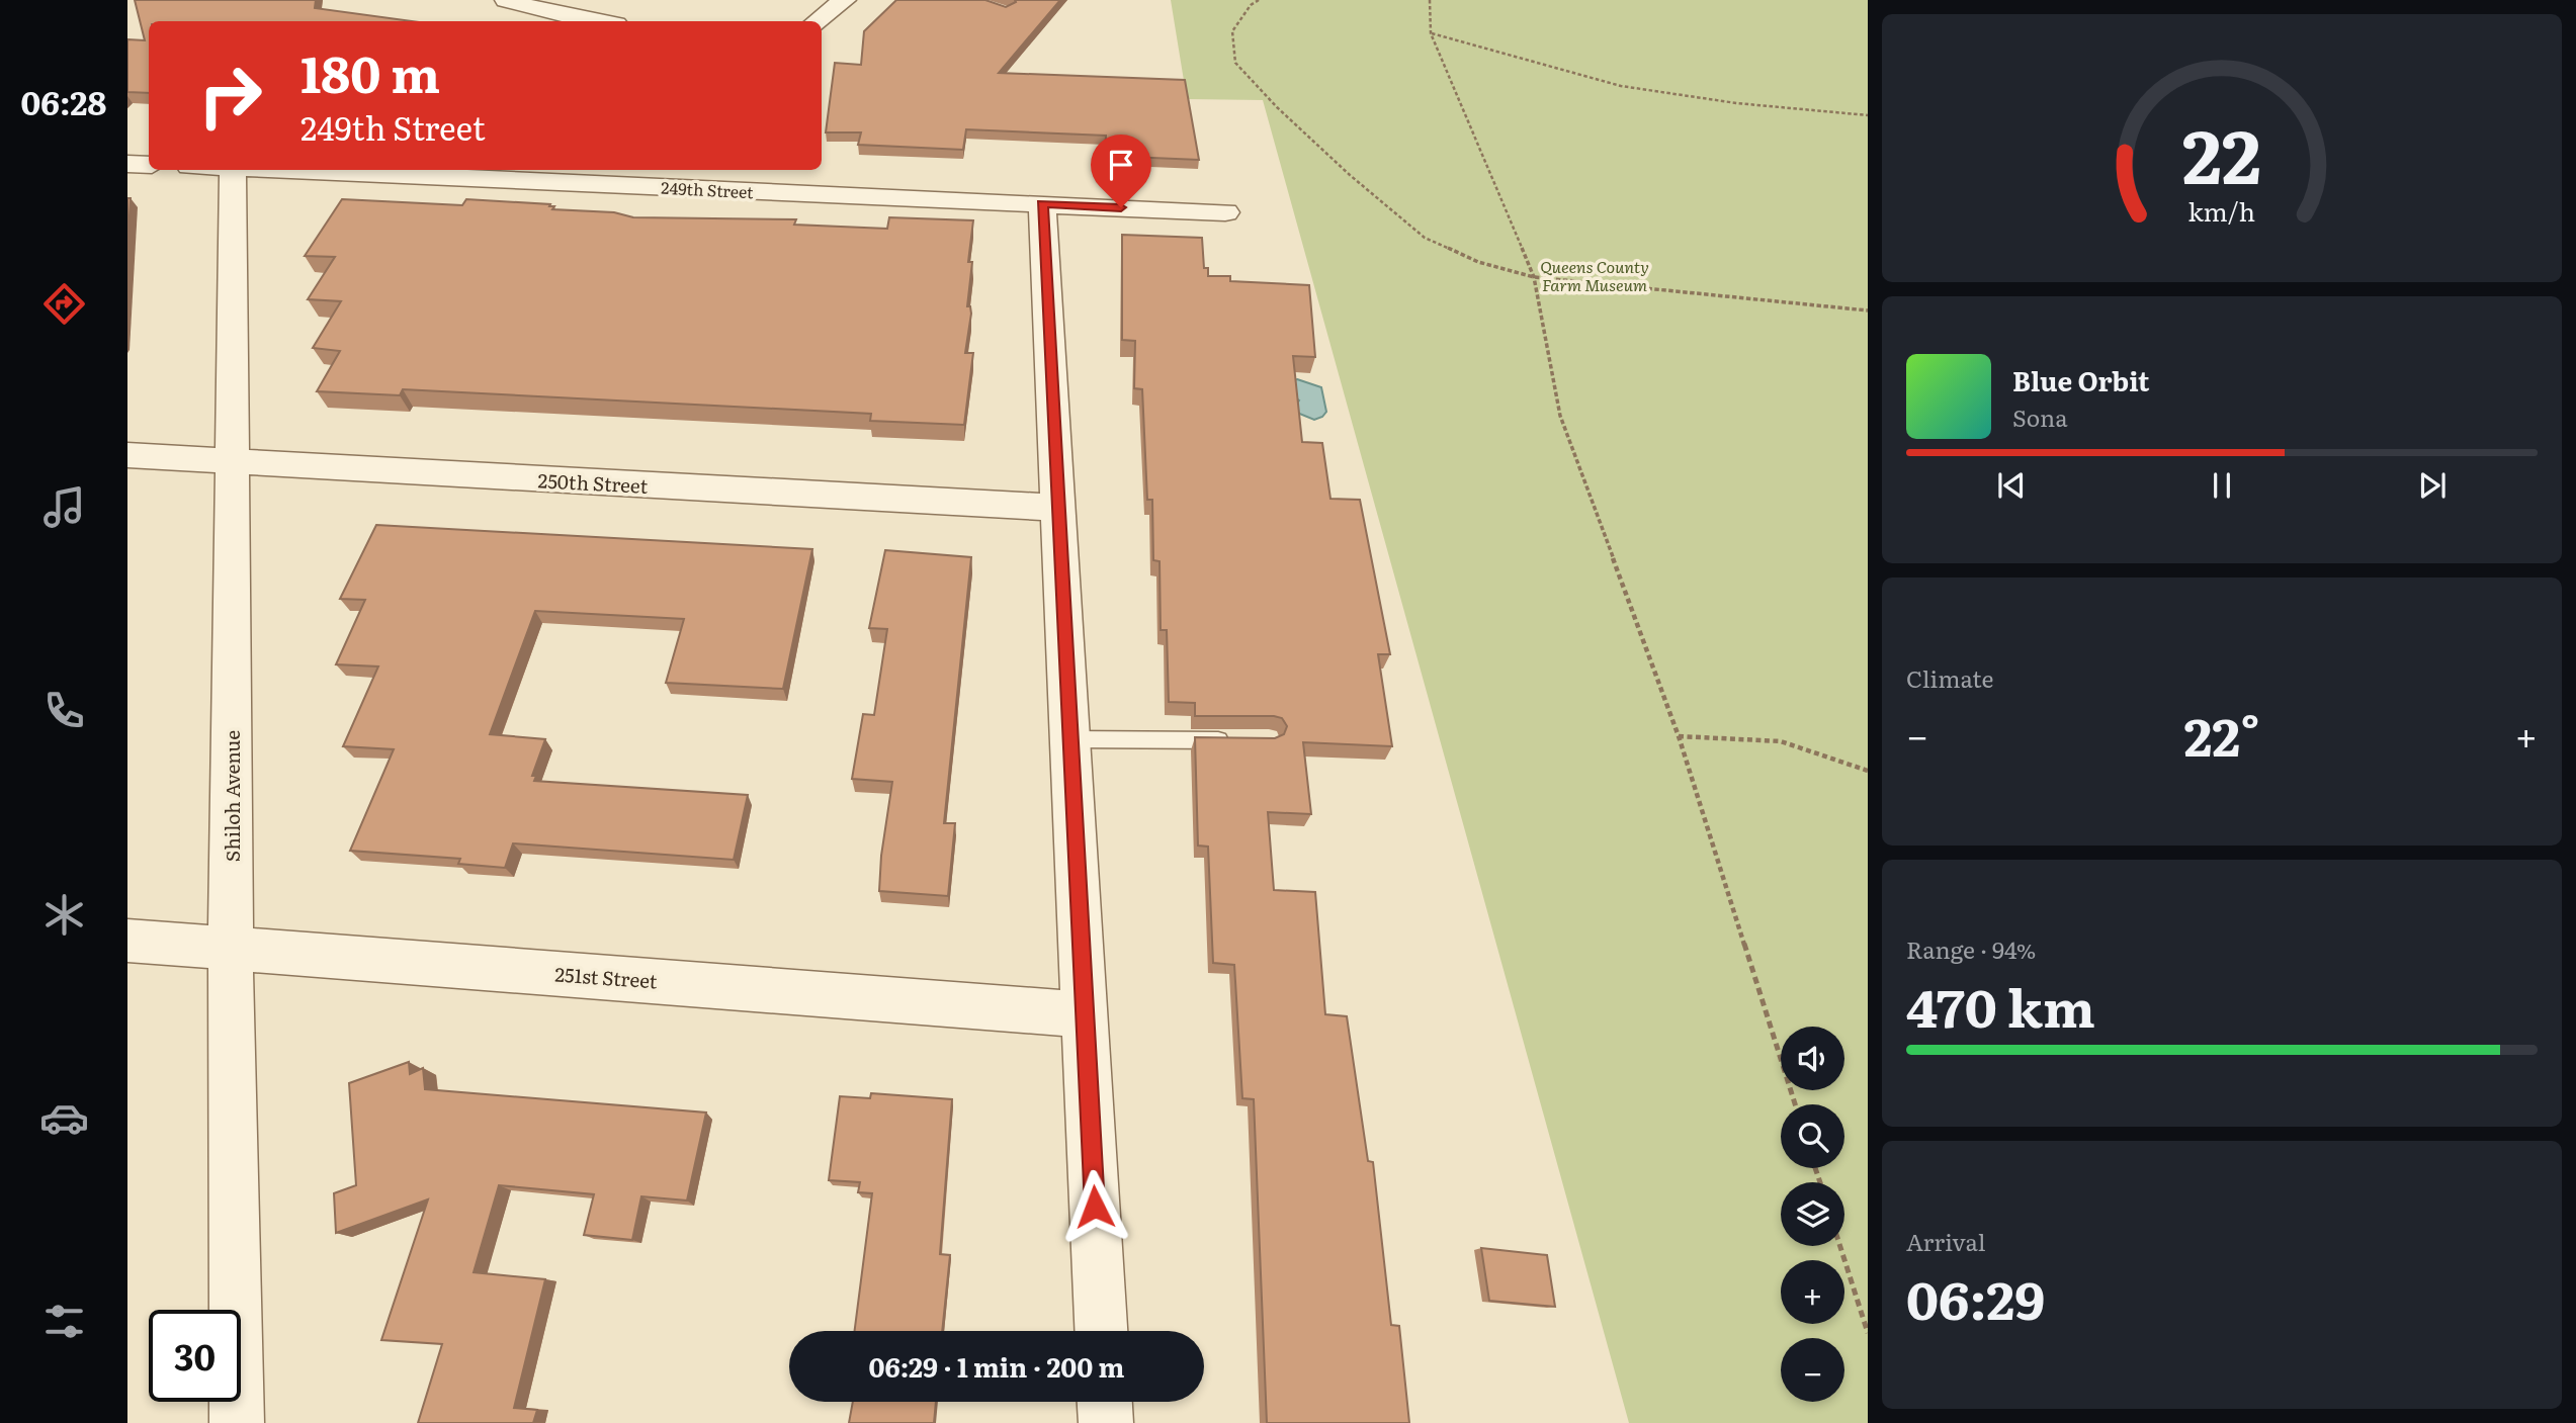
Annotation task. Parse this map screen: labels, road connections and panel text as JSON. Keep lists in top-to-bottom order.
{
  "streets": {
    "street": [
      "249th Street",
      "250th Street",
      "Shiloh Avenue",
      "251st Street"
    ]
  },
  "crossings": [
    ["250th Street", "Shiloh Avenue"],
    ["Shiloh Avenue", "251st Street"]
  ],
  "parks": ["Queens County Farm Museum"],
  "page": {
    "tabs": "06:28",
    "turn": ["180 m", "249th Street"],
    "song": ["Blue Orbit", "Sona"],
    "tile": [
      "Climate",
      ["Range · 94%", "470 km"],
      ["Arrival", "06:29"]
    ],
    "heat": ["−", "22°", "+"],
    "map_buttons": ["+", "−"],
    "limit": "30",
    "trip": "06:29 · 1 min · 200 m",
    "gauge": ["22", "km/h"]
  }
}
